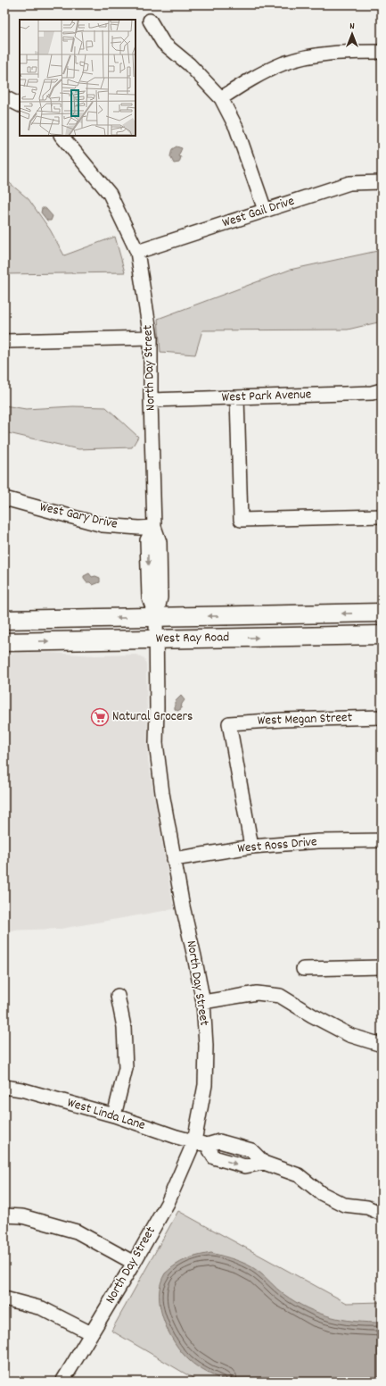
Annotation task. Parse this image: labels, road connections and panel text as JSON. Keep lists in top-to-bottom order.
{
  "streets": {
    "main road": ["West Ray Road"],
    "street": [
      "West Gail Drive",
      "North Day Street",
      "West Park Avenue",
      "West Gary Drive",
      "West Megan Street",
      "West Ross Drive",
      "West Linda Lane"
    ]
  },
  "crossings": [
    ["West Gail Drive", "North Day Street"],
    ["North Day Street", "West Park Avenue"],
    ["North Day Street", "West Gary Drive"],
    ["North Day Street", "West Ray Road"],
    ["North Day Street", "West Ross Drive"],
    ["North Day Street", "West Linda Lane"],
    ["West Megan Street", "West Ross Drive"]
  ],
  "places": {
    "supermarket": ["Natural Grocers"]
  },
  "north": "top"
}
